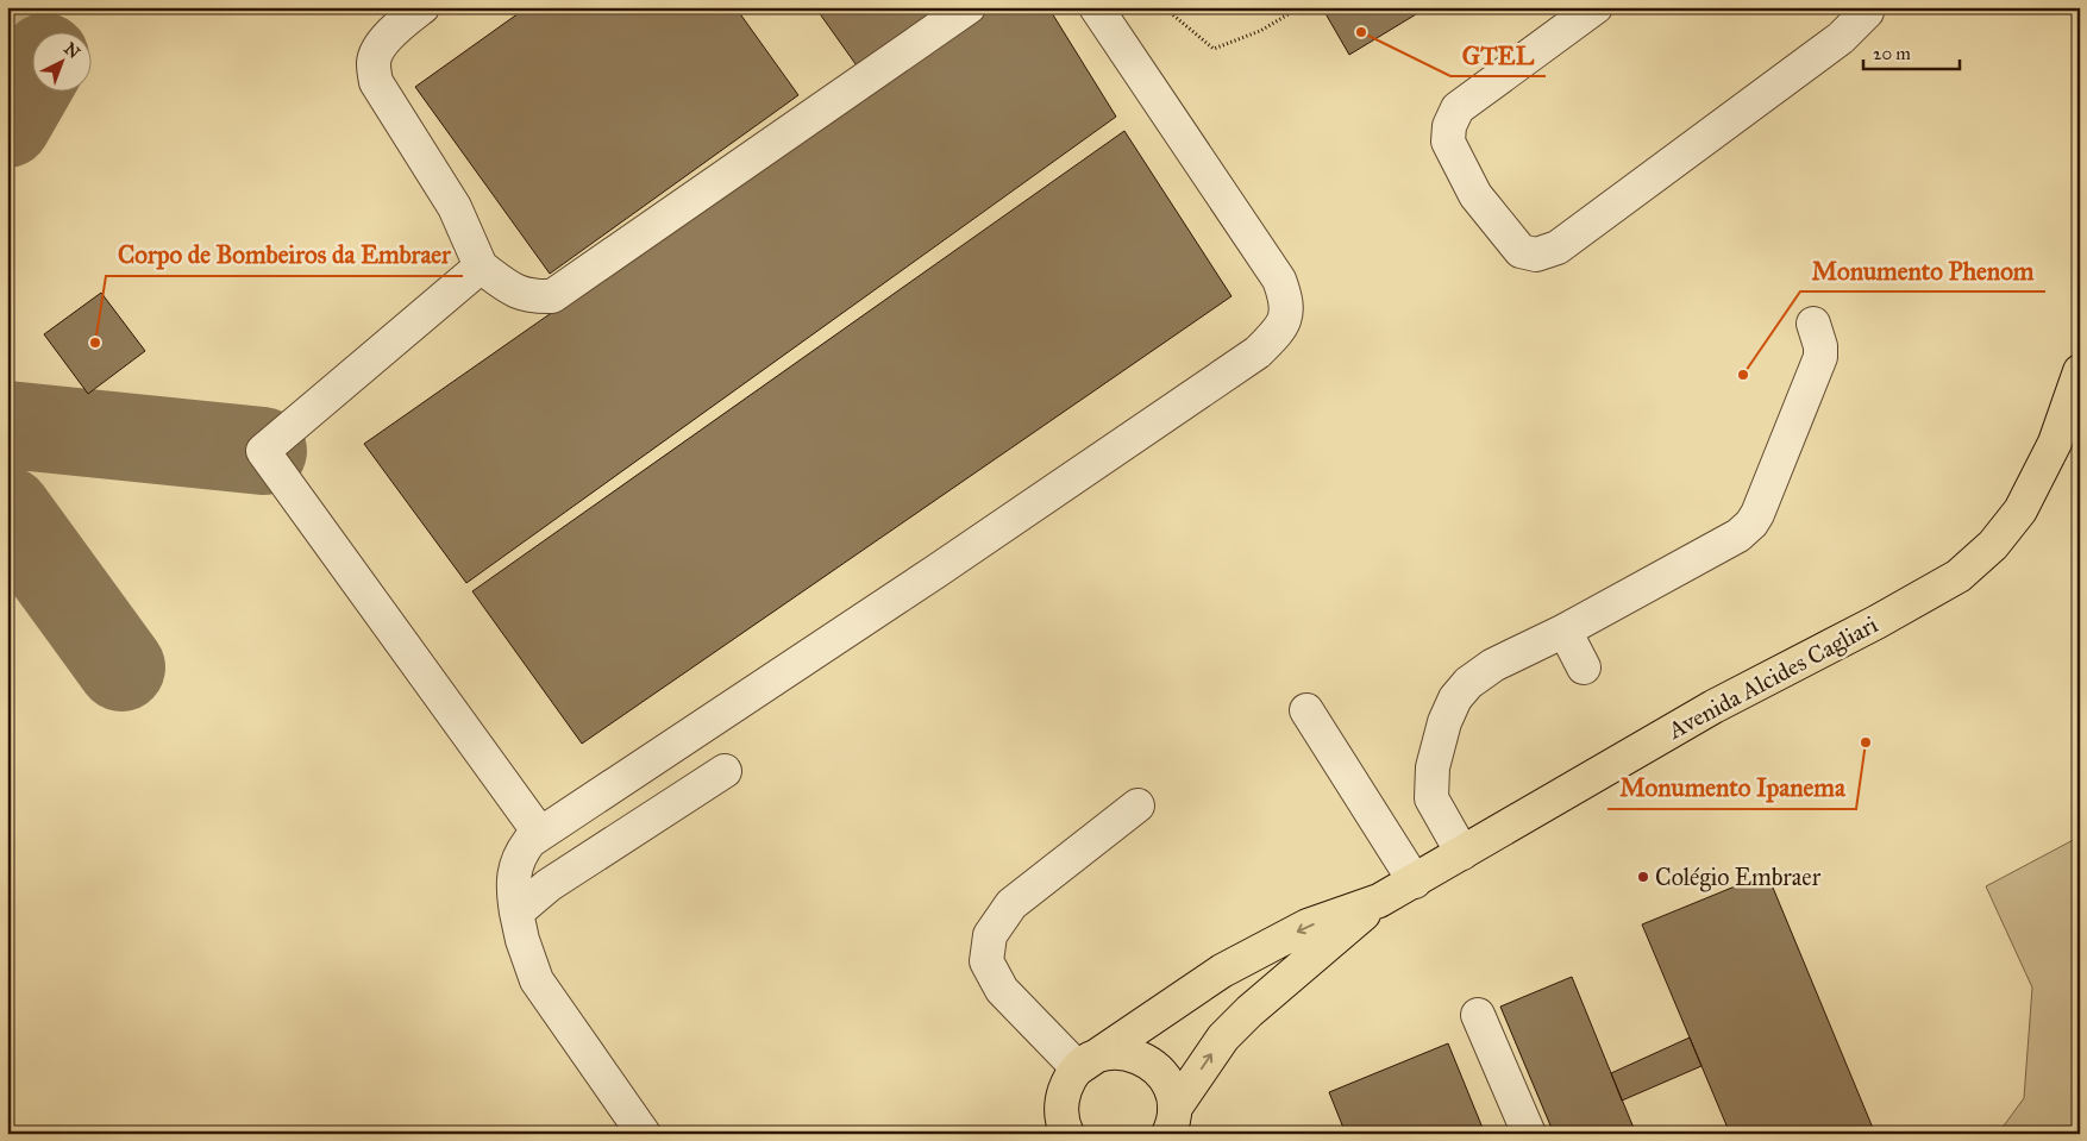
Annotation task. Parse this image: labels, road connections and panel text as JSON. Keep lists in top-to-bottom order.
{
  "streets": {
    "main road": ["Avenida Alcides Cagliari"]
  },
  "places": [
    "GTEL",
    "Corpo de Bombeiros da Embraer",
    "Monumento Phenom",
    "Monumento Ipanema",
    "Colégio Embraer"
  ],
  "scale_bar": "20 m",
  "north": "top right"
}
